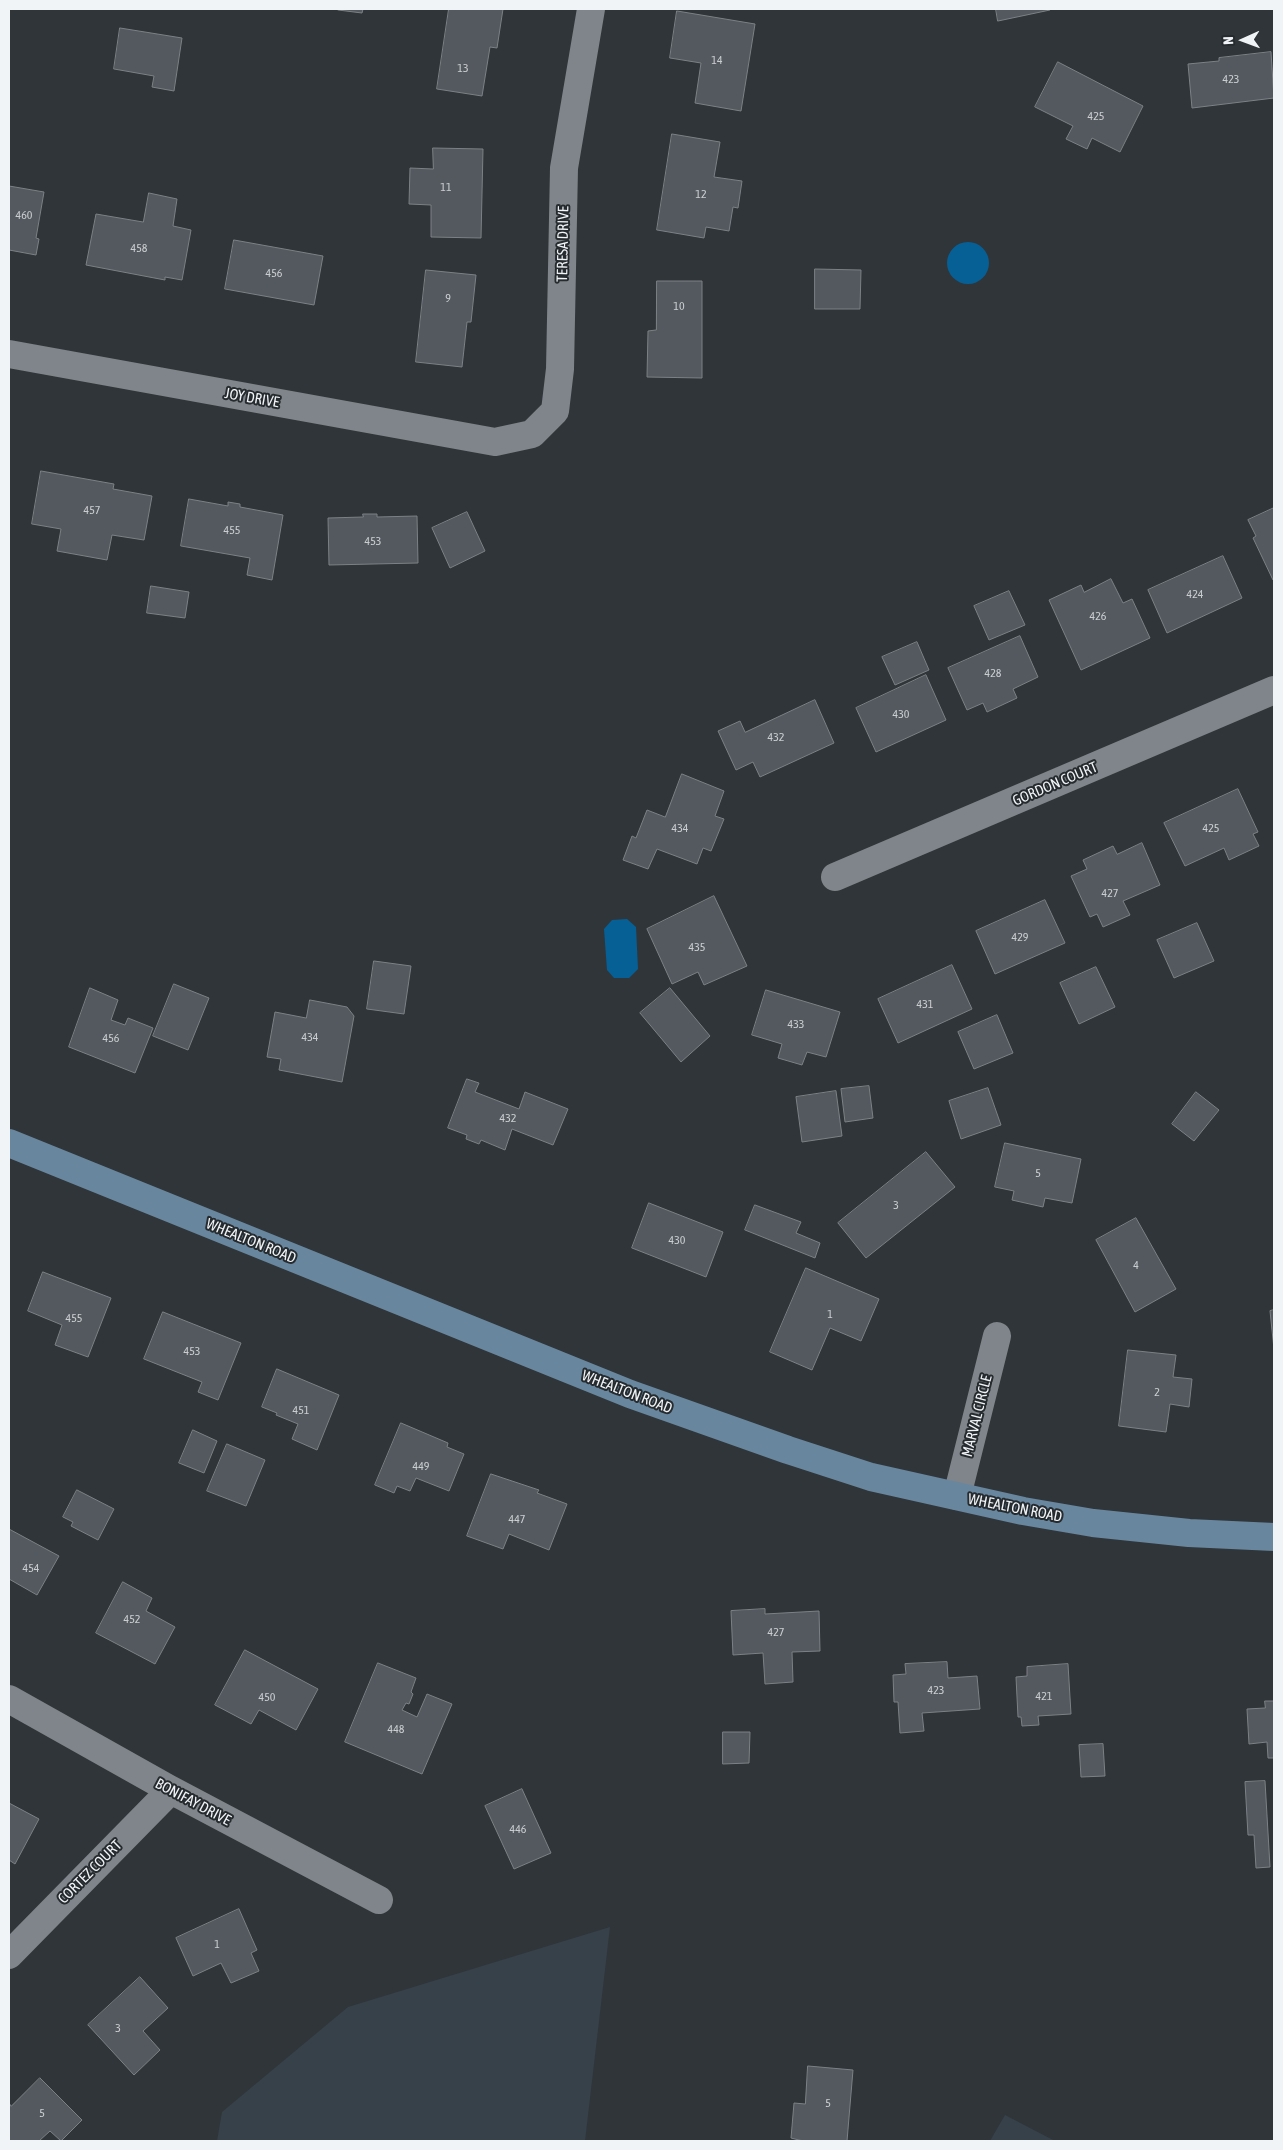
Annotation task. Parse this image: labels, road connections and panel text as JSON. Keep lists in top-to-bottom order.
{
  "streets": {
    "street": [
      "TERESA DRIVE",
      "JOY DRIVE",
      "GORDON COURT",
      "WHEALTON ROAD",
      "MARVAL CIRCLE",
      "BONIFAY DRIVE",
      "CORTEZ COURT"
    ]
  },
  "crossings": [
    ["TERESA DRIVE", "JOY DRIVE"],
    ["WHEALTON ROAD", "MARVAL CIRCLE"],
    ["BONIFAY DRIVE", "CORTEZ COURT"]
  ],
  "house_numbers": [
    "14",
    "13",
    "423",
    "425",
    "11",
    "12",
    "460",
    "458",
    "456",
    "9",
    "10",
    "457",
    "455",
    "453",
    "424",
    "426",
    "428",
    "430",
    "432",
    "434",
    "425",
    "427",
    "429",
    "435",
    "431",
    "433",
    "434",
    "456",
    "432",
    "5",
    "3",
    "430",
    "4",
    "1",
    "455",
    "453",
    "2",
    "451",
    "449",
    "447",
    "454",
    "452",
    "427",
    "423",
    "421",
    "450",
    "448",
    "446",
    "1",
    "3",
    "5",
    "5"
  ],
  "north": "left"
}
